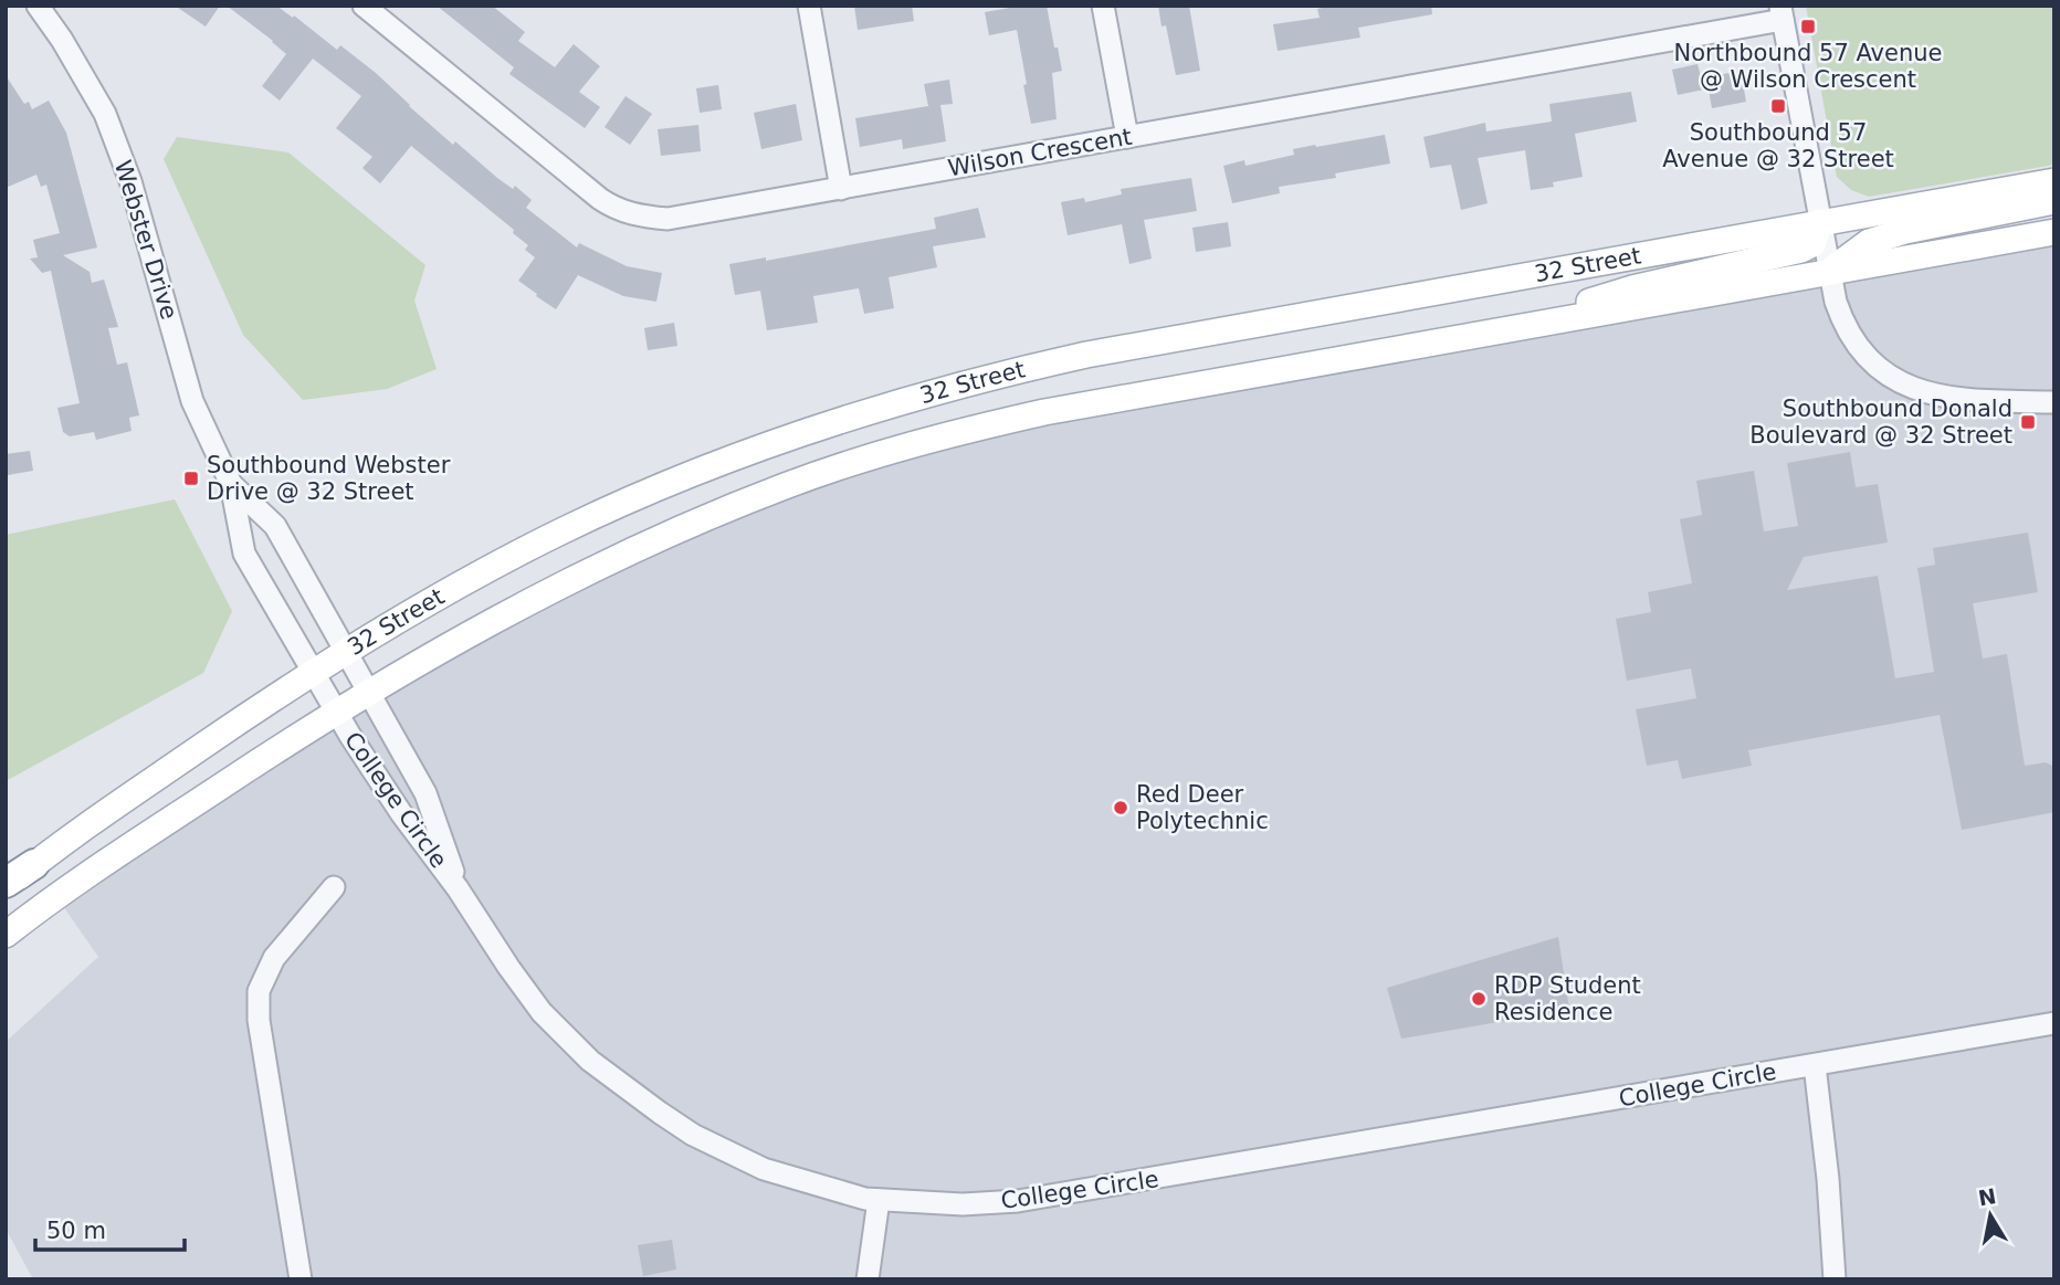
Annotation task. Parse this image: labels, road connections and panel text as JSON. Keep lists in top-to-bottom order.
{
  "streets": {
    "main road": ["32 Street"],
    "street": ["Wilson Crescent", "Webster Drive", "College Circle"]
  },
  "crossings": [
    ["Webster Drive", "32 Street"],
    ["Webster Drive", "College Circle"],
    ["32 Street", "College Circle"]
  ],
  "places": {
    "transit": [
      "Northbound 57 Avenue @ Wilson Crescent",
      "Southbound 57 Avenue @ 32 Street",
      "Southbound Donald Boulevard @ 32 Street",
      "Southbound Webster Drive @ 32 Street"
    ],
    "other": ["Red Deer Polytechnic", "RDP Student Residence"]
  },
  "scale_bar": "50 m",
  "north": "top"
}
